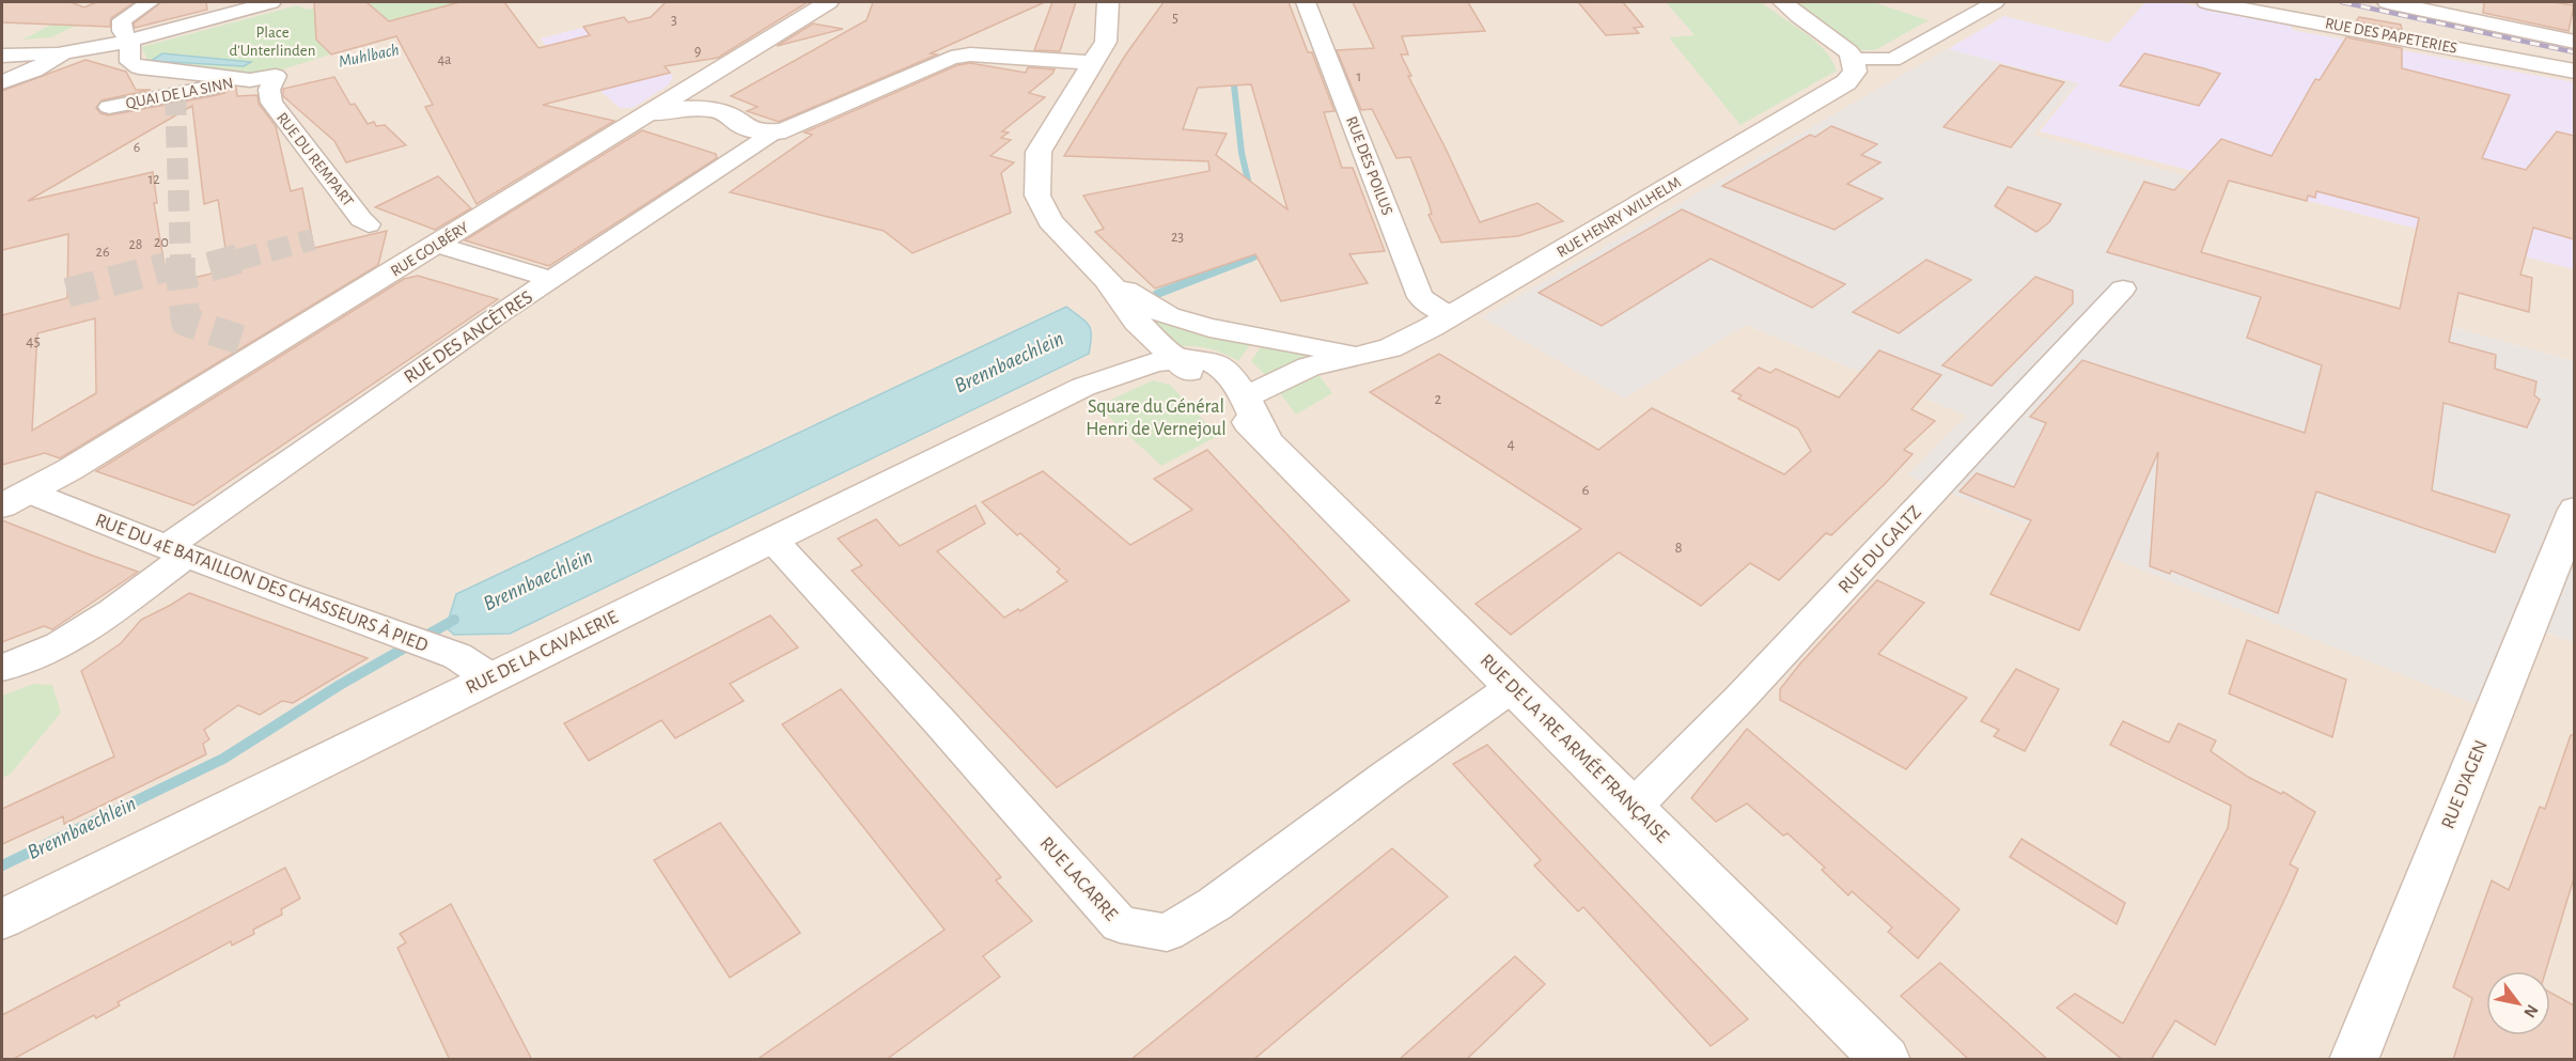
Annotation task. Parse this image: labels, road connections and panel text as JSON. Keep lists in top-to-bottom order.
{
  "streets": {
    "main road": [
      "RUE DES PAPETERIES",
      "RUE HENRY WILHELM",
      "RUE GOLBÉRY",
      "RUE DE LA CAVALERIE",
      "RUE DE LA 1RE ARMÉE FRANÇAISE",
      "RUE D'AGEN"
    ],
    "street": [
      "QUAI DE LA SINN",
      "RUE DU REMPART",
      "RUE DES POILUS",
      "RUE DES ANCÊTRES",
      "RUE DU GALTZ",
      "RUE DU 4E BATAILLON DES CHASSEURS À PIED",
      "RUE LACARRE"
    ]
  },
  "crossings": [
    ["QUAI DE LA SINN", "RUE DU REMPART"],
    ["RUE DES POILUS", "RUE HENRY WILHELM"],
    ["RUE GOLBÉRY", "RUE DU 4E BATAILLON DES CHASSEURS À PIED"],
    ["RUE DES ANCÊTRES", "RUE DU 4E BATAILLON DES CHASSEURS À PIED"],
    ["RUE DU GALTZ", "RUE DE LA 1RE ARMÉE FRANÇAISE"],
    ["RUE DU 4E BATAILLON DES CHASSEURS À PIED", "RUE DE LA CAVALERIE"],
    ["RUE DE LA CAVALERIE", "RUE LACARRE"],
    ["RUE DE LA 1RE ARMÉE FRANÇAISE", "RUE LACARRE"]
  ],
  "water": ["Muhlbach", "Brennbaechlein"],
  "parks": ["Place d'Unterlinden", "Square du Général Henri de Vernejoul"],
  "house_numbers": [
    "5",
    "3",
    "9",
    "4a",
    "1",
    "6",
    "12",
    "23",
    "20",
    "28",
    "26",
    "45",
    "2",
    "4",
    "6",
    "8"
  ],
  "north": "bottom right"
}
